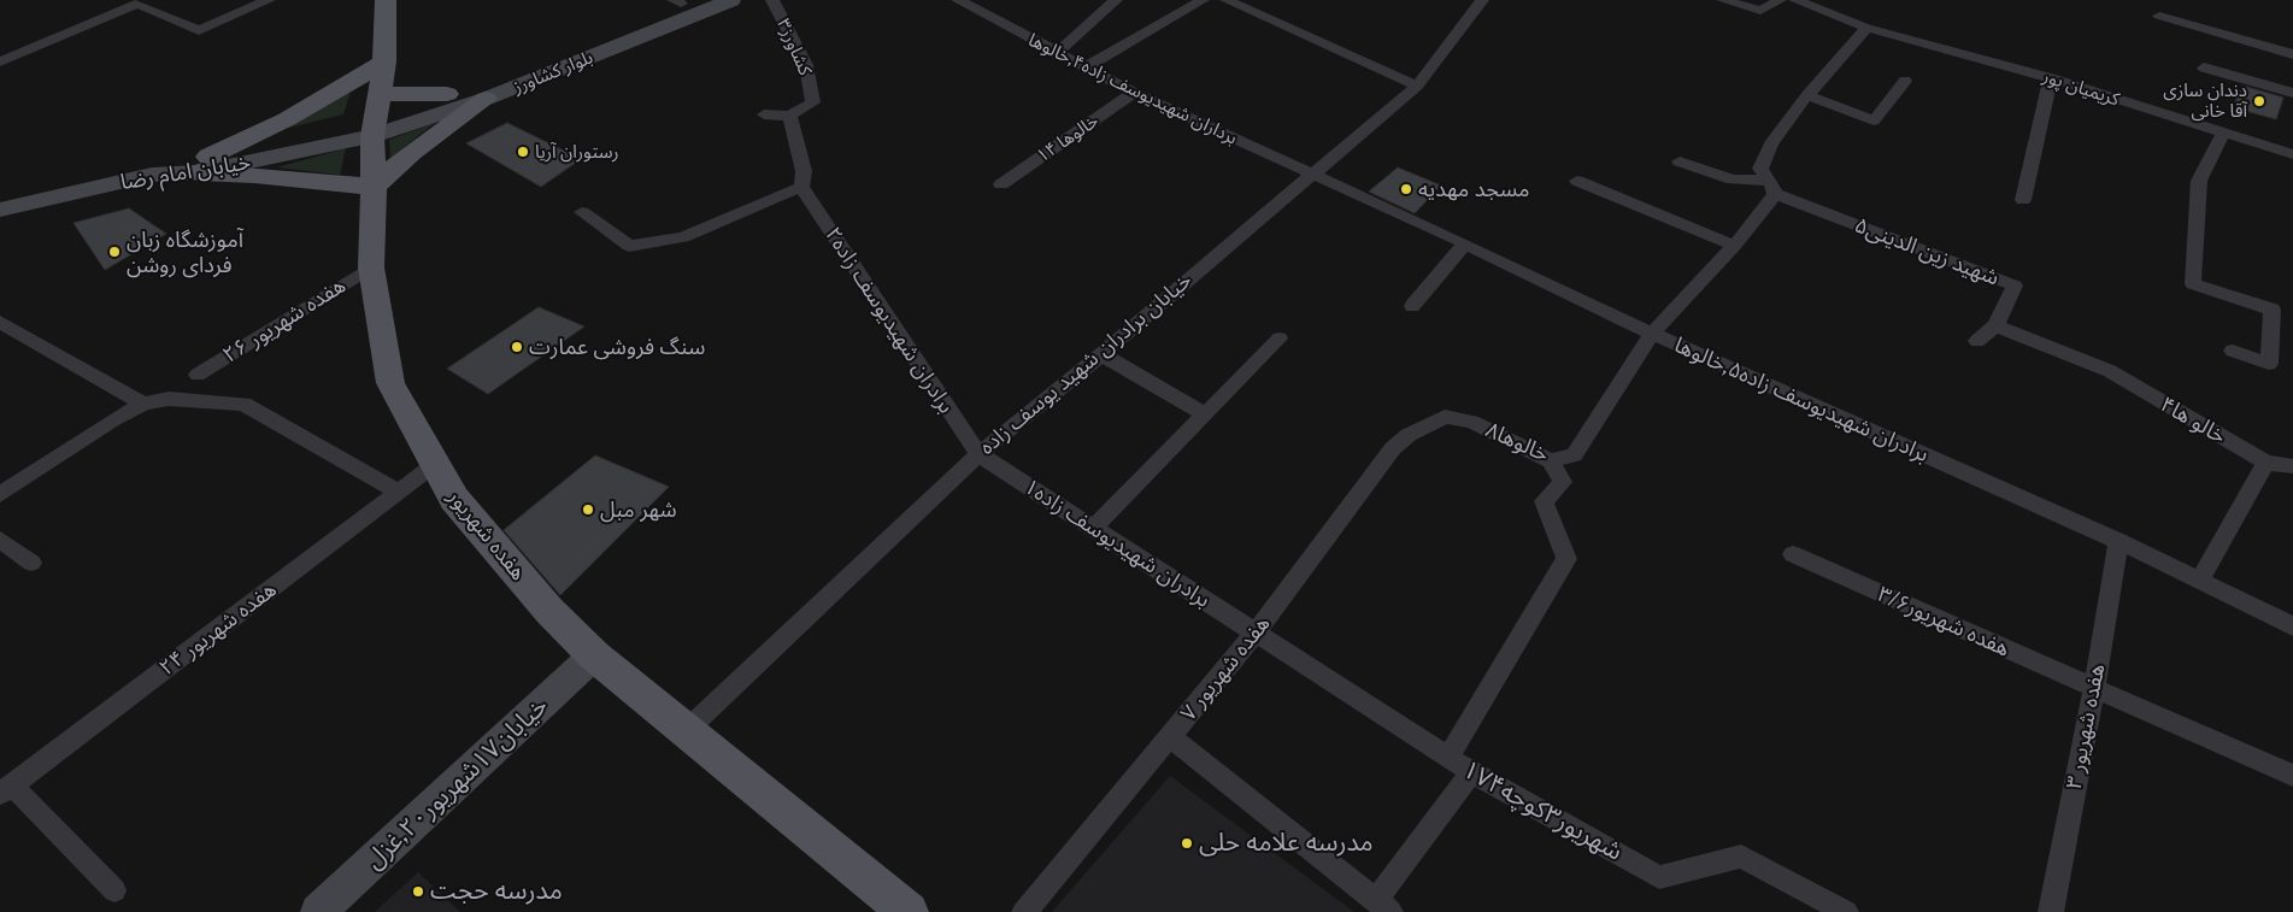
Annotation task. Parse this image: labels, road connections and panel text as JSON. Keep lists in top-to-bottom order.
{
  "streets": {
    "main road": [
      "بلوار کشاورز",
      "خیابان امام رضا",
      "هفده شهریور",
      "خیابان۱۷شهریور۲۰,غزل"
    ],
    "street": [
      "کشاورز۳",
      "کریمیان پور",
      "برداران شهیدیوسف زاده۴,خالوها",
      "خالوها ۱۴",
      "شهید زین الدینی۵",
      "هفده شهریور ۲۶",
      "برادران شهیدیوسف زاده۲",
      "خیابان برادران شهید یوسف زاده",
      "برادران شهیدیوسف زاده۵,خالوها",
      "خالو ها۴",
      "خالوها۸",
      "برادران شهیدیوسف زاده۱",
      "هفده شهریور۳/۶",
      "هفده شهریور ۲۴",
      "هفده شهریور ۷",
      "هفده شهریور ۳",
      "۱۷شهریور۳کوچه۴"
    ]
  },
  "crossings": [
    ["بلوار کشاورز", "خیابان امام رضا"],
    ["بلوار کشاورز", "هفده شهریور"],
    ["برداران شهیدیوسف زاده۴,خالوها", "خالوها ۱۴"],
    ["برداران شهیدیوسف زاده۴,خالوها", "خیابان برادران شهید یوسف زاده"],
    ["برداران شهیدیوسف زاده۴,خالوها", "برادران شهیدیوسف زاده۵,خالوها"],
    ["خیابان امام رضا", "هفده شهریور"],
    ["شهید زین الدینی۵", "خالو ها۴"],
    ["شهید زین الدینی۵", "خالوها۸"],
    ["هفده شهریور ۲۶", "هفده شهریور"],
    ["برادران شهیدیوسف زاده۲", "خیابان برادران شهید یوسف زاده"],
    ["برادران شهیدیوسف زاده۲", "برادران شهیدیوسف زاده۱"],
    ["خیابان برادران شهید یوسف زاده", "برادران شهیدیوسف زاده۵,خالوها"],
    ["خیابان برادران شهید یوسف زاده", "هفده شهریور"],
    ["خیابان برادران شهید یوسف زاده", "برادران شهیدیوسف زاده۱"],
    ["برادران شهیدیوسف زاده۵,خالوها", "خالوها۸"],
    ["برادران شهیدیوسف زاده۵,خالوها", "هفده شهریور ۳"],
    ["خالوها۸", "هفده شهریور ۷"],
    ["هفده شهریور", "هفده شهریور ۲۴"],
    ["هفده شهریور", "خیابان۱۷شهریور۲۰,غزل"],
    ["برادران شهیدیوسف زاده۱", "هفده شهریور ۷"],
    ["برادران شهیدیوسف زاده۱", "۱۷شهریور۳کوچه۴"],
    ["هفده شهریور۳/۶", "هفده شهریور ۳"],
    ["هفده شهریور ۷", "۱۷شهریور۳کوچه۴"]
  ],
  "places": [
    "دندان سازی آقا خانی",
    "رستوران آریا",
    "مسجد مهدیه",
    "آموزشگاه زبان فردای روشن",
    "سنگ فروشی عمارت",
    "شهر مبل",
    "مدرسه علامه حلی",
    "مدرسه حجت"
  ]
}
